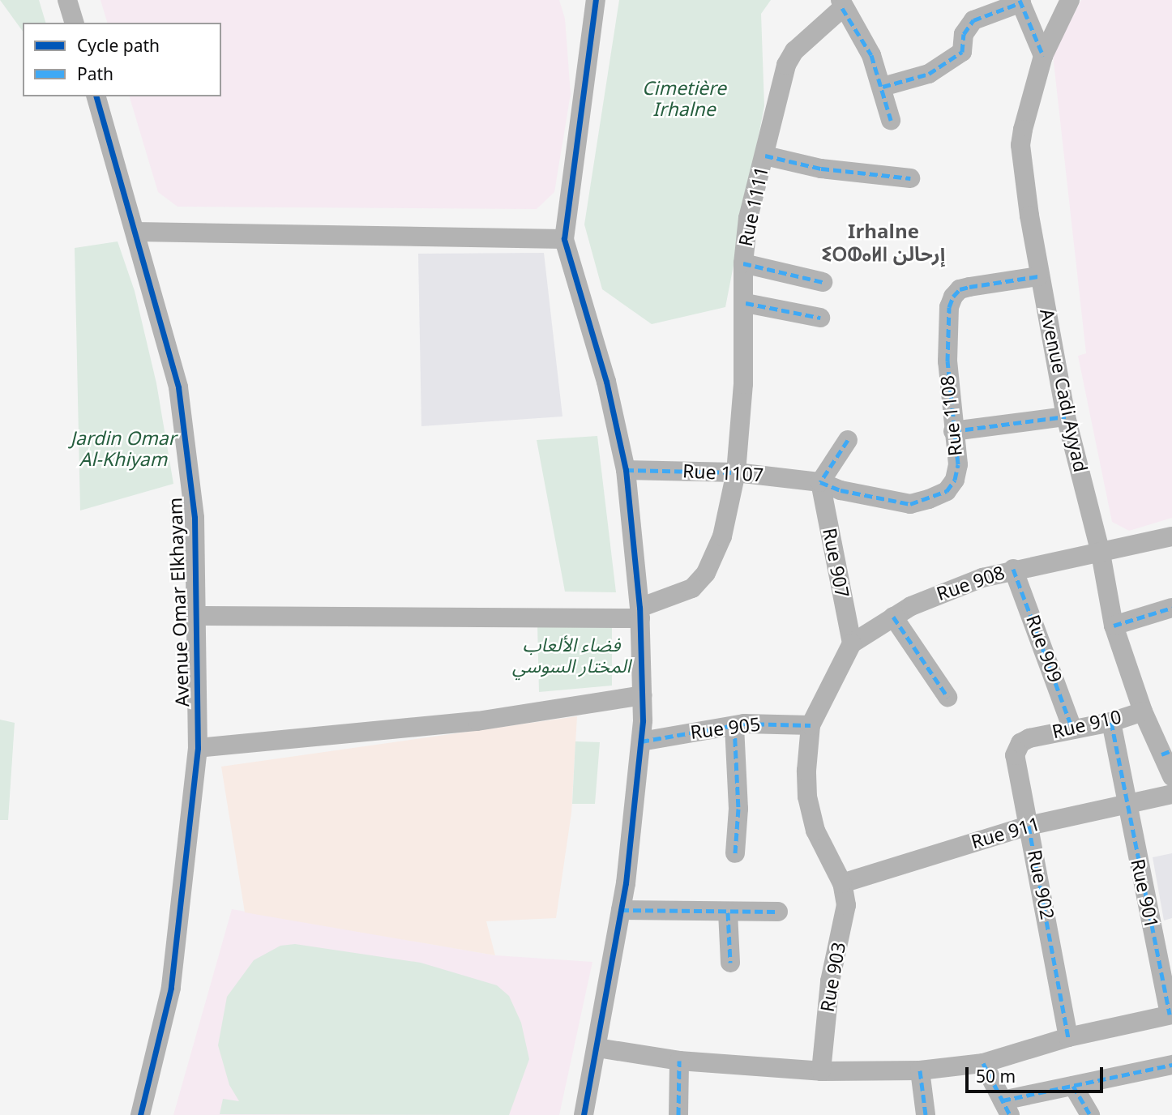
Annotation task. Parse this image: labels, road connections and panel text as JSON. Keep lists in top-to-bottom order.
{
  "streets": {
    "street": [
      "Rue 1111",
      "Avenue Cadi Ayyad",
      "Rue 1108",
      "Rue 1107",
      "Rue 907",
      "Rue 908",
      "Avenue Omar Elkhayam",
      "Rue 909",
      "Rue 910",
      "Rue 905",
      "Rue 911",
      "Rue 902",
      "Rue 901",
      "Rue 903"
    ]
  },
  "crossings": [
    ["Rue 1111", "Rue 1107"],
    ["Rue 1111", "Avenue Omar Elkhayam"],
    ["Avenue Cadi Ayyad", "Rue 1108"],
    ["Avenue Cadi Ayyad", "Rue 908"],
    ["Avenue Cadi Ayyad", "Rue 910"],
    ["Rue 1108", "Rue 1107"],
    ["Rue 1108", "Rue 907"],
    ["Rue 1107", "Rue 907"],
    ["Rue 907", "Rue 908"],
    ["Rue 908", "Rue 909"],
    ["Rue 909", "Rue 910"],
    ["Rue 910", "Rue 902"],
    ["Rue 910", "Rue 901"],
    ["Rue 911", "Rue 902"],
    ["Rue 911", "Rue 901"],
    ["Rue 911", "Rue 903"]
  ],
  "districts": ["Irhalne ⵉⵔⵀⴰⵍⵏ إرحالن"],
  "parks": ["Cimetière Irhalne", "Jardin Omar Al-Khiyam", "فضاء الألعاب المختار السوسي"],
  "legend": ["Cycle path", "Path"],
  "scale_bar": "50 m"
}
